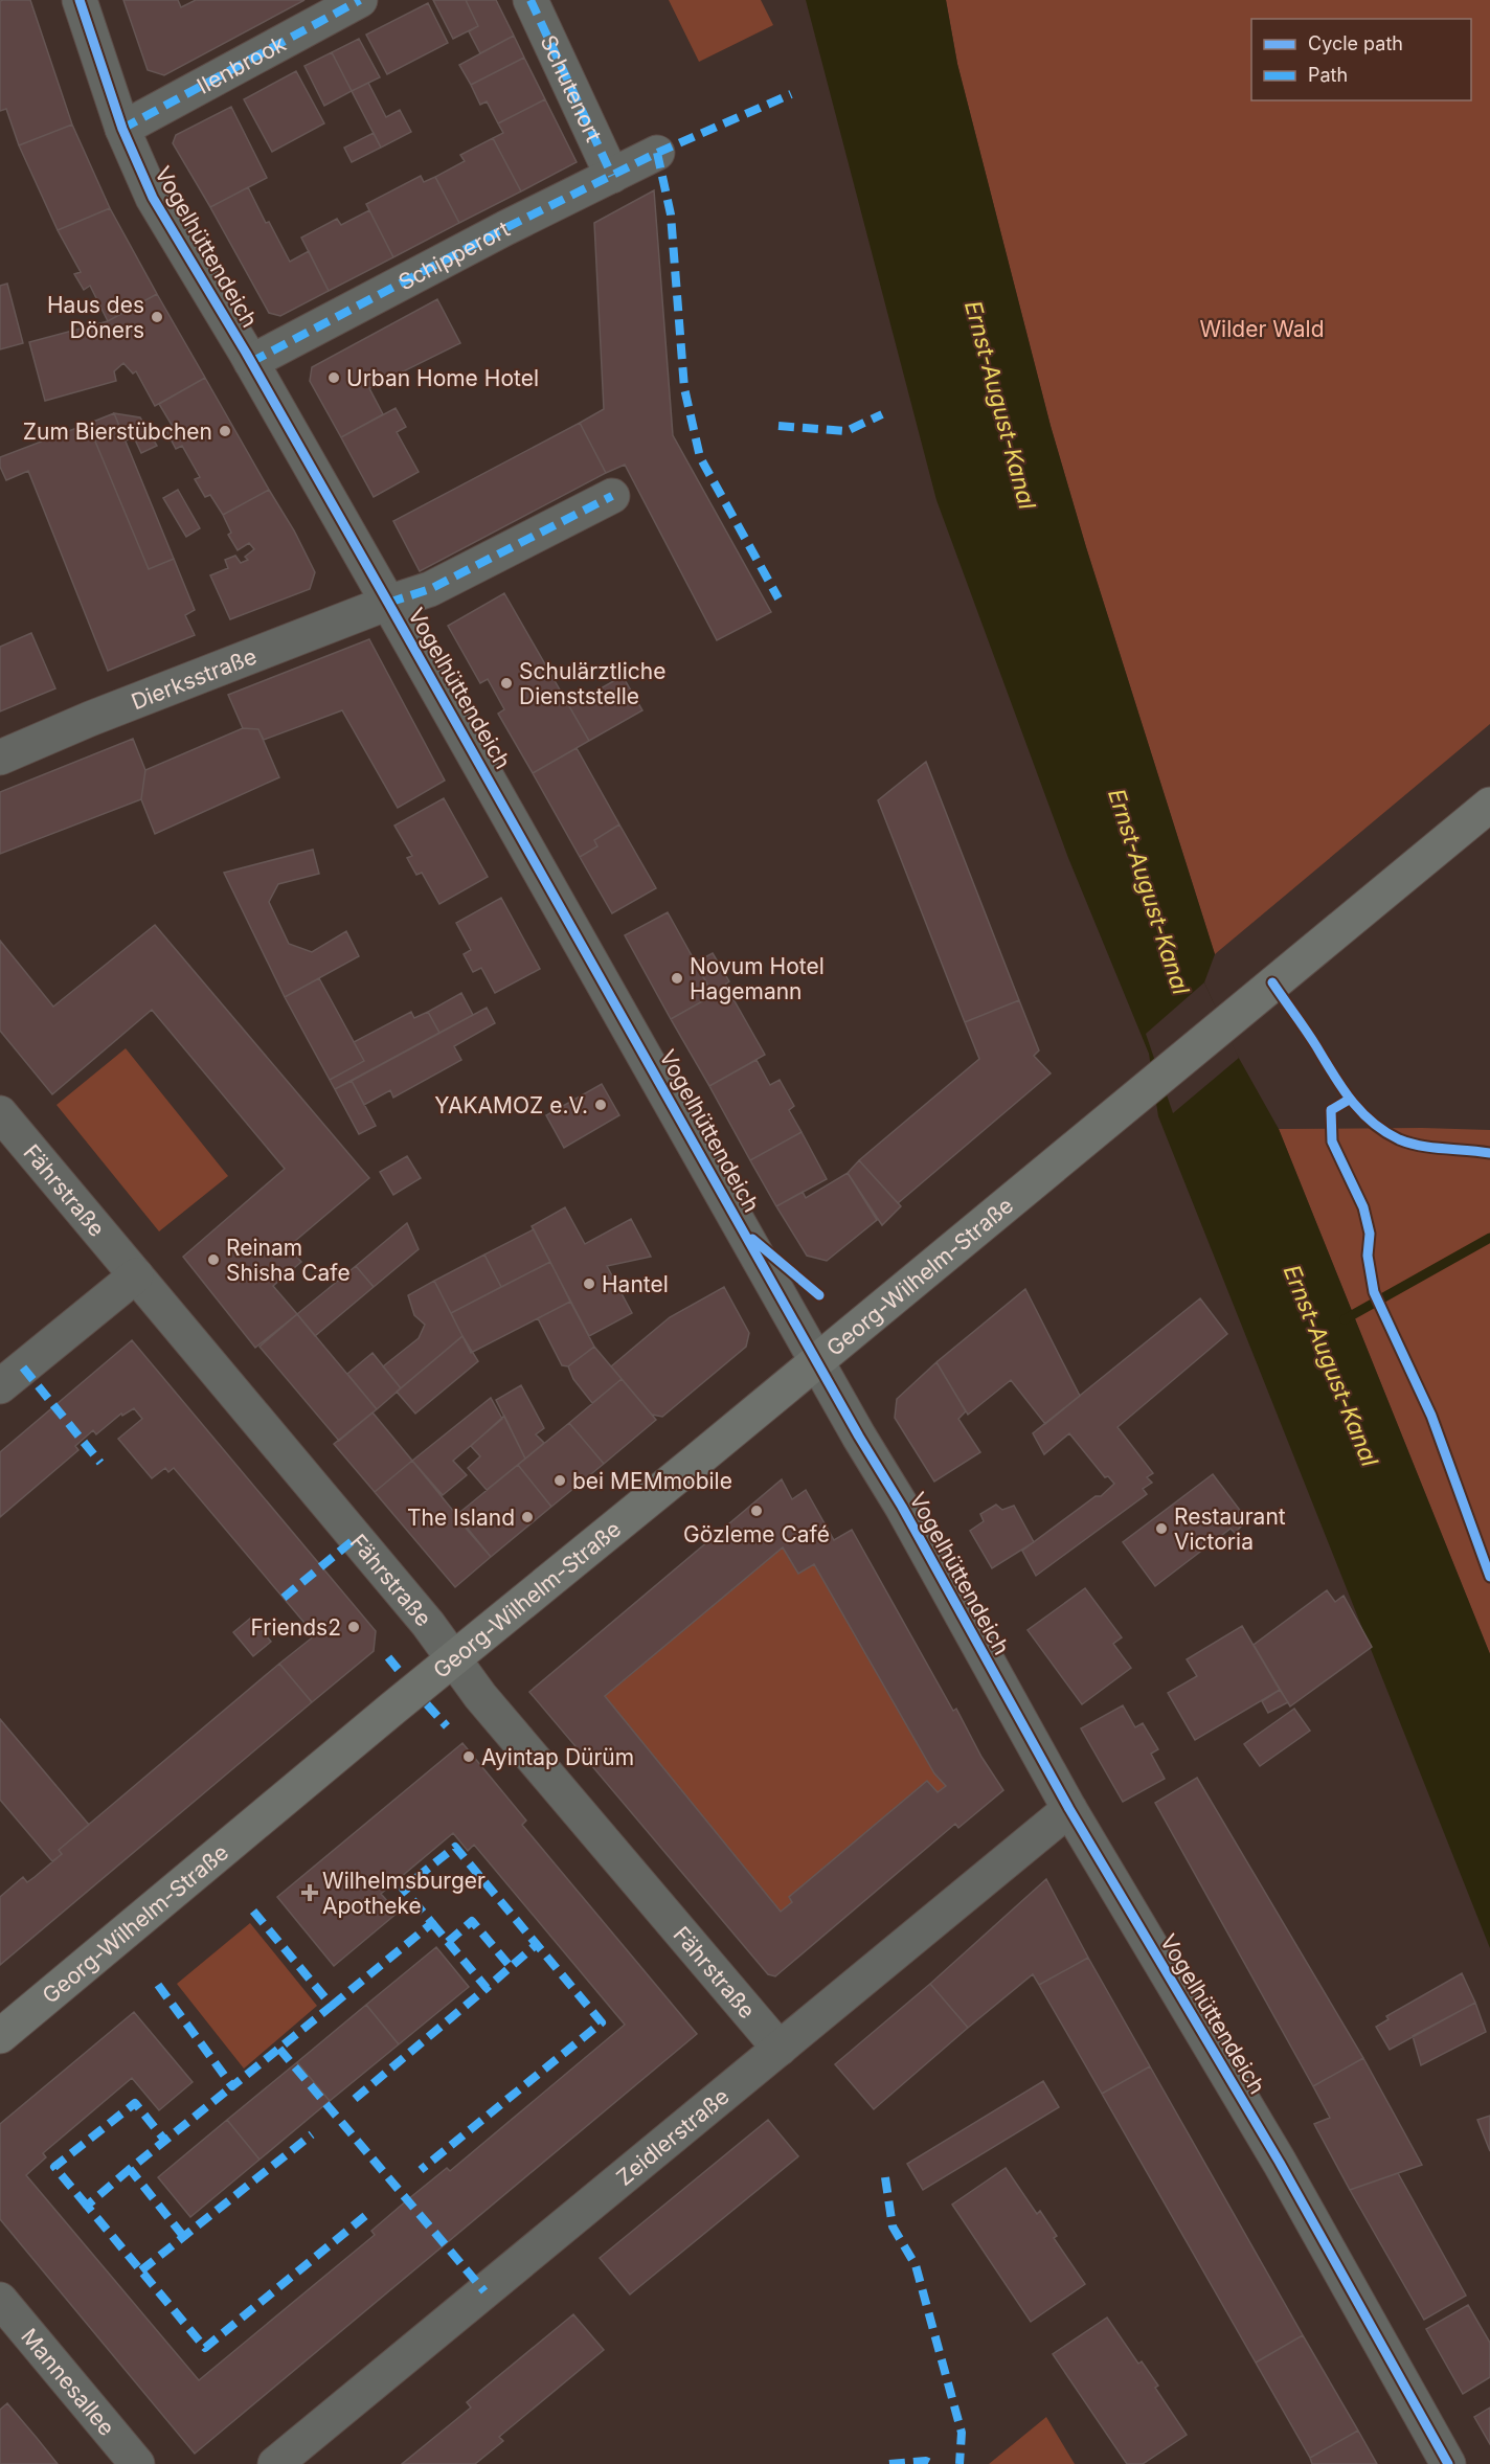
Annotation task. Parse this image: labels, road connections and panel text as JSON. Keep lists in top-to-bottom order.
{
  "streets": {
    "street": [
      "Ilenbrook",
      "Schutenort",
      "Vogelhüttendeich",
      "Schipperort",
      "Dierksstraße",
      "Fährstraße",
      "Georg-Wilhelm-Straße",
      "Zeidlerstraße",
      "Mannesallee"
    ]
  },
  "crossings": [
    ["Ilenbrook", "Vogelhüttendeich"],
    ["Schutenort", "Schipperort"],
    ["Vogelhüttendeich", "Schipperort"],
    ["Vogelhüttendeich", "Dierksstraße"],
    ["Vogelhüttendeich", "Georg-Wilhelm-Straße"],
    ["Vogelhüttendeich", "Zeidlerstraße"],
    ["Fährstraße", "Georg-Wilhelm-Straße"],
    ["Fährstraße", "Zeidlerstraße"]
  ],
  "water": ["Ernst-August-Kanal"],
  "parks": ["Wilder Wald"],
  "places": {
    "other": [
      "Haus des Döners",
      "Urban Home Hotel",
      "Zum Bierstübchen",
      "Schulärztliche Dienststelle",
      "Novum Hotel Hagemann",
      "YAKAMOZ e.V.",
      "Reinam Shisha Cafe",
      "Hantel",
      "bei MEMmobile",
      "Gözleme Café",
      "The Island",
      "Restaurant Victoria",
      "Friends2",
      "Ayintap Dürüm"
    ],
    "health": ["Wilhelmsburger Apotheke"]
  },
  "legend": ["Cycle path", "Path"]
}
